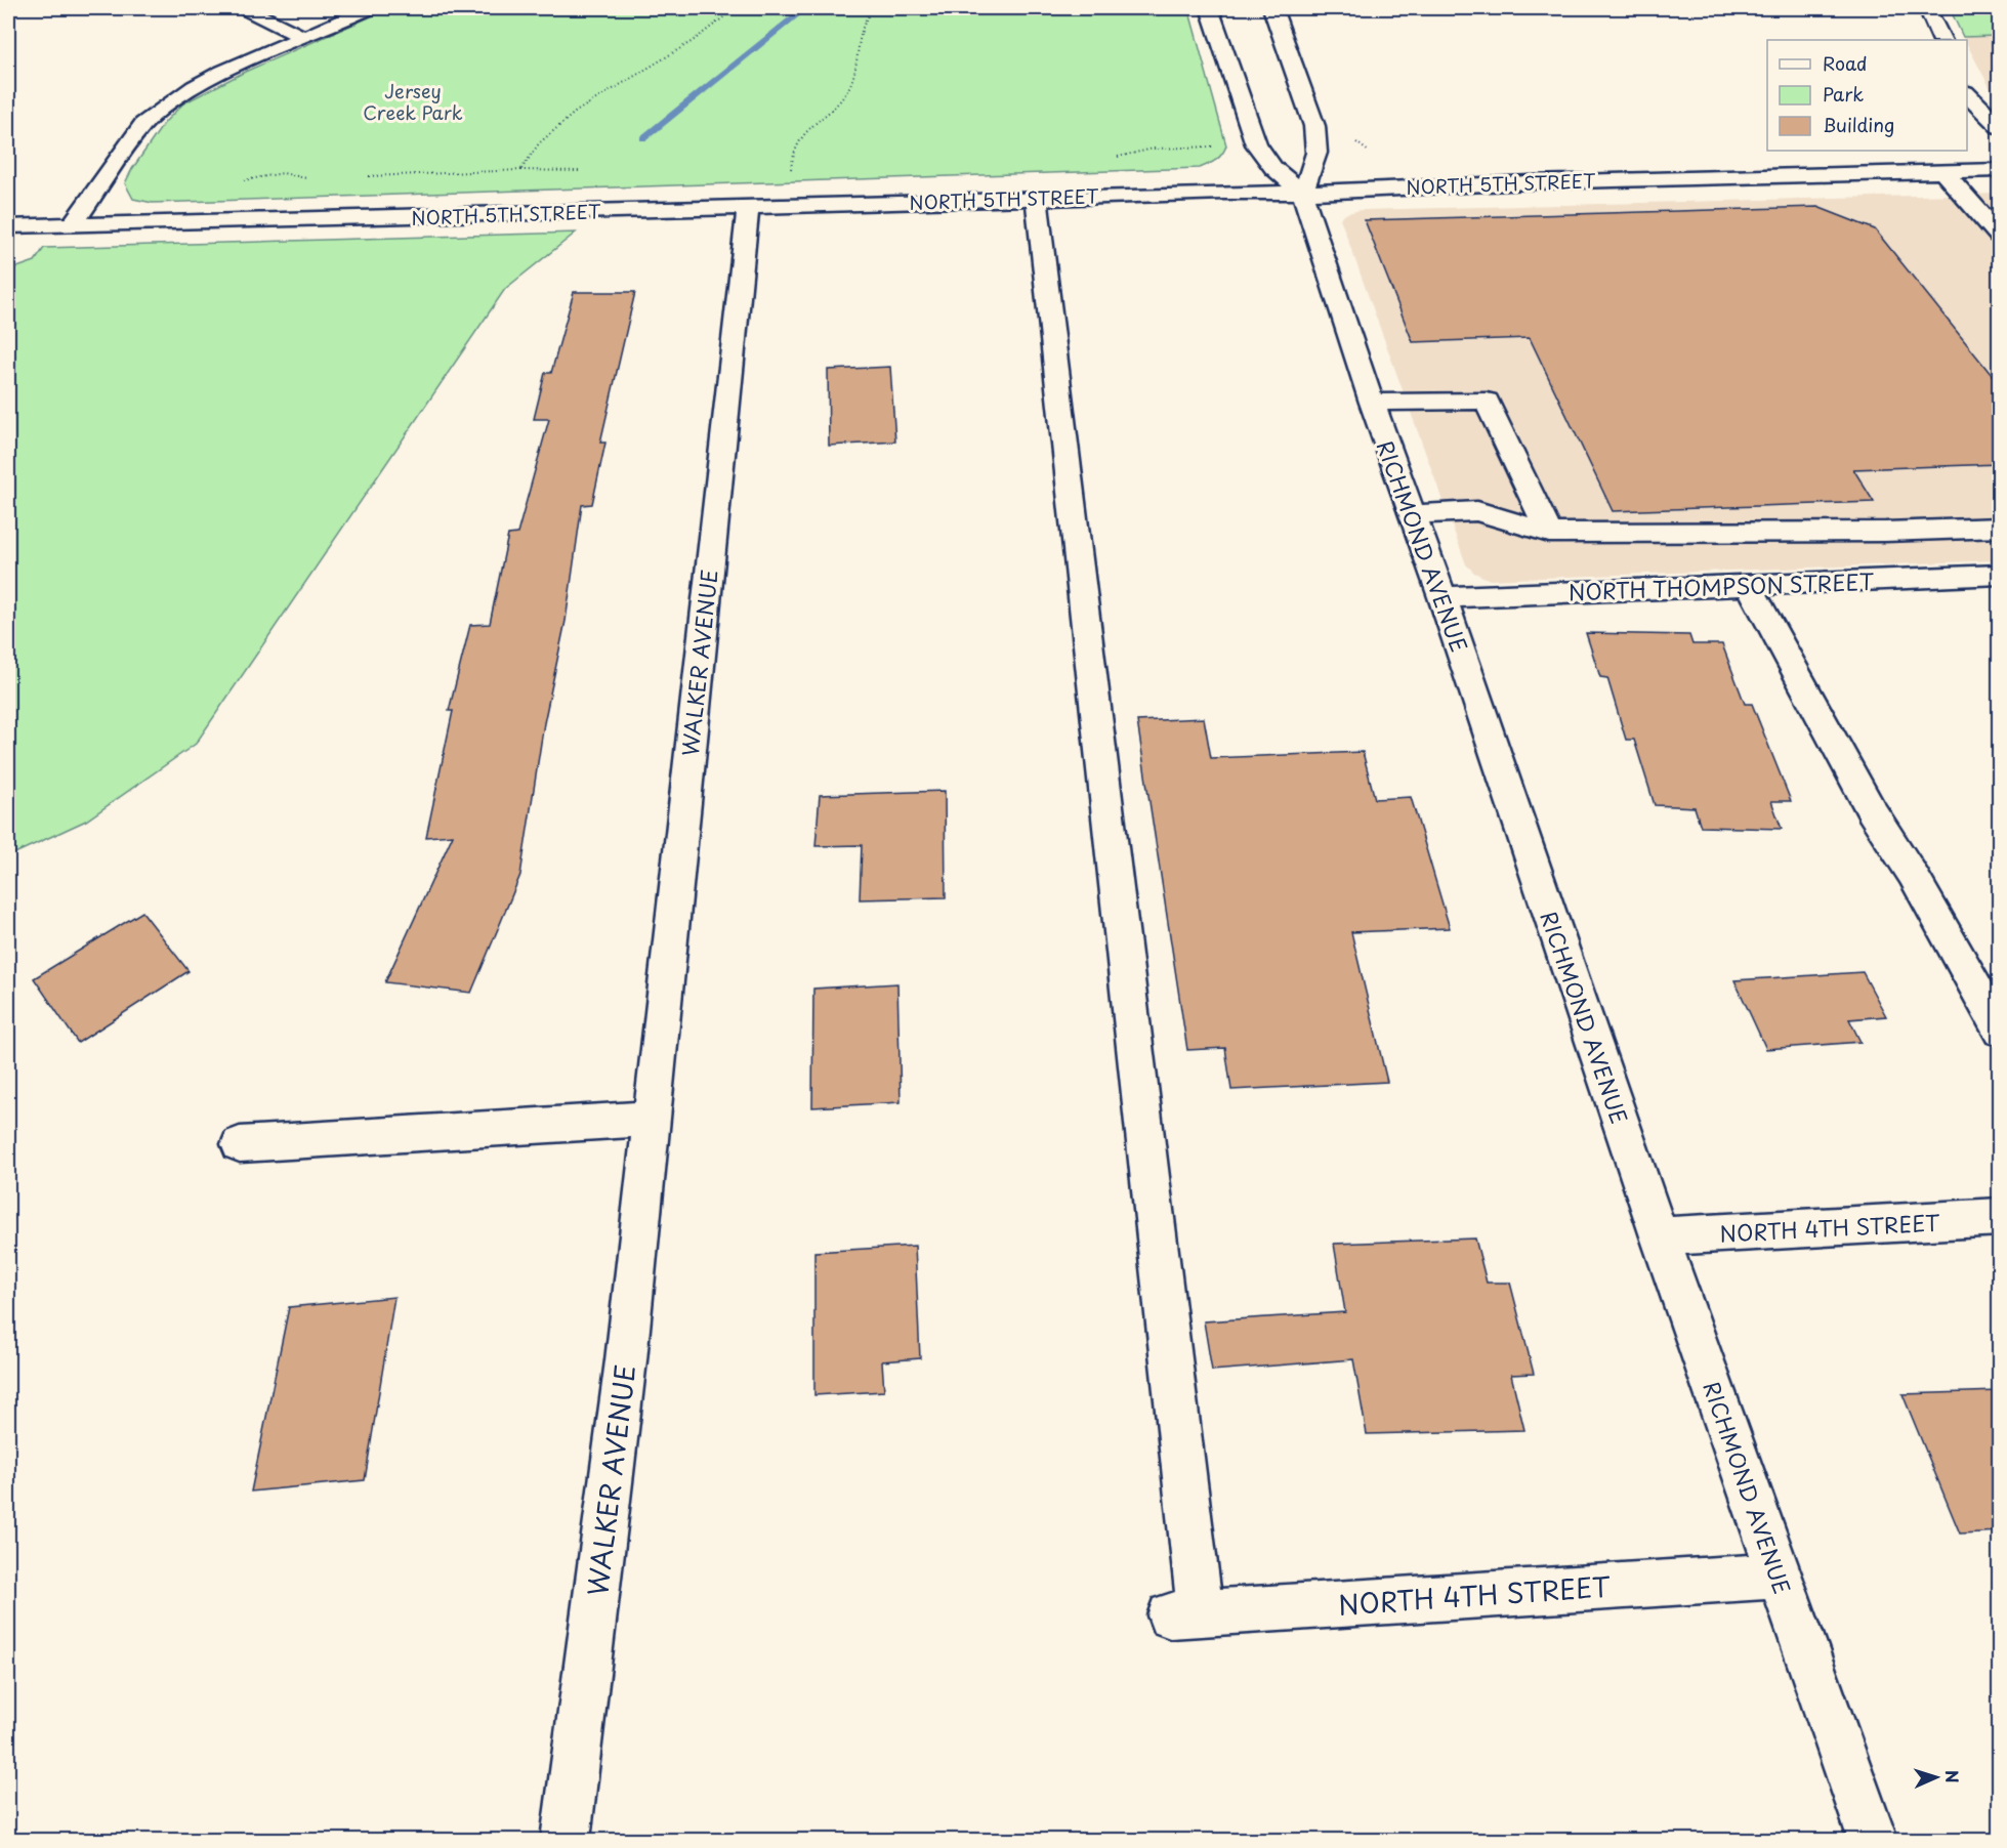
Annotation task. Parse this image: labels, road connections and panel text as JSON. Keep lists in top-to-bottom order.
{
  "streets": {
    "street": [
      "NORTH 5TH STREET",
      "RICHMOND AVENUE",
      "NORTH THOMPSON STREET",
      "WALKER AVENUE",
      "NORTH 4TH STREET"
    ]
  },
  "crossings": [
    ["NORTH 5TH STREET", "RICHMOND AVENUE"],
    ["NORTH 5TH STREET", "WALKER AVENUE"],
    ["NORTH 5TH STREET", "NORTH 4TH STREET"],
    ["RICHMOND AVENUE", "NORTH THOMPSON STREET"],
    ["RICHMOND AVENUE", "NORTH 4TH STREET"]
  ],
  "parks": ["Jersey Creek Park"],
  "legend": ["Road", "Park", "Building"],
  "north": "right"
}
